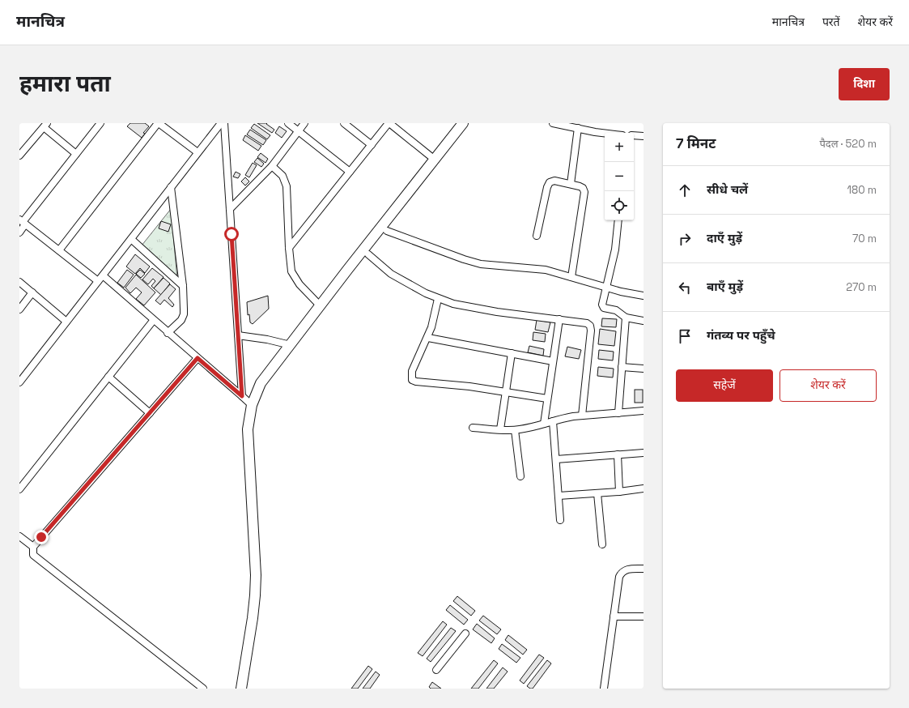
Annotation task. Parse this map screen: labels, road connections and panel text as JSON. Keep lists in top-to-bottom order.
{
  "page": {
    "header": "मानचित्र",
    "nav": ["मानचित्र", "परतें", "शेयर करें"],
    "buttons": [
      "दिशा",
      ["सहेजें", "शेयर करें"]
    ],
    "title": "हमारा पता",
    "heading": ["7 मिनट", "पैदल · 520 m"],
    "map_buttons": ["+", "−"],
    "list": [
      ["सीधे चलें", "180 m"],
      ["दाएँ मुड़ें", "70 m"],
      ["बाएँ मुड़ें", "270 m"],
      "गंतव्य पर पहुँचे"
    ]
  }
}
